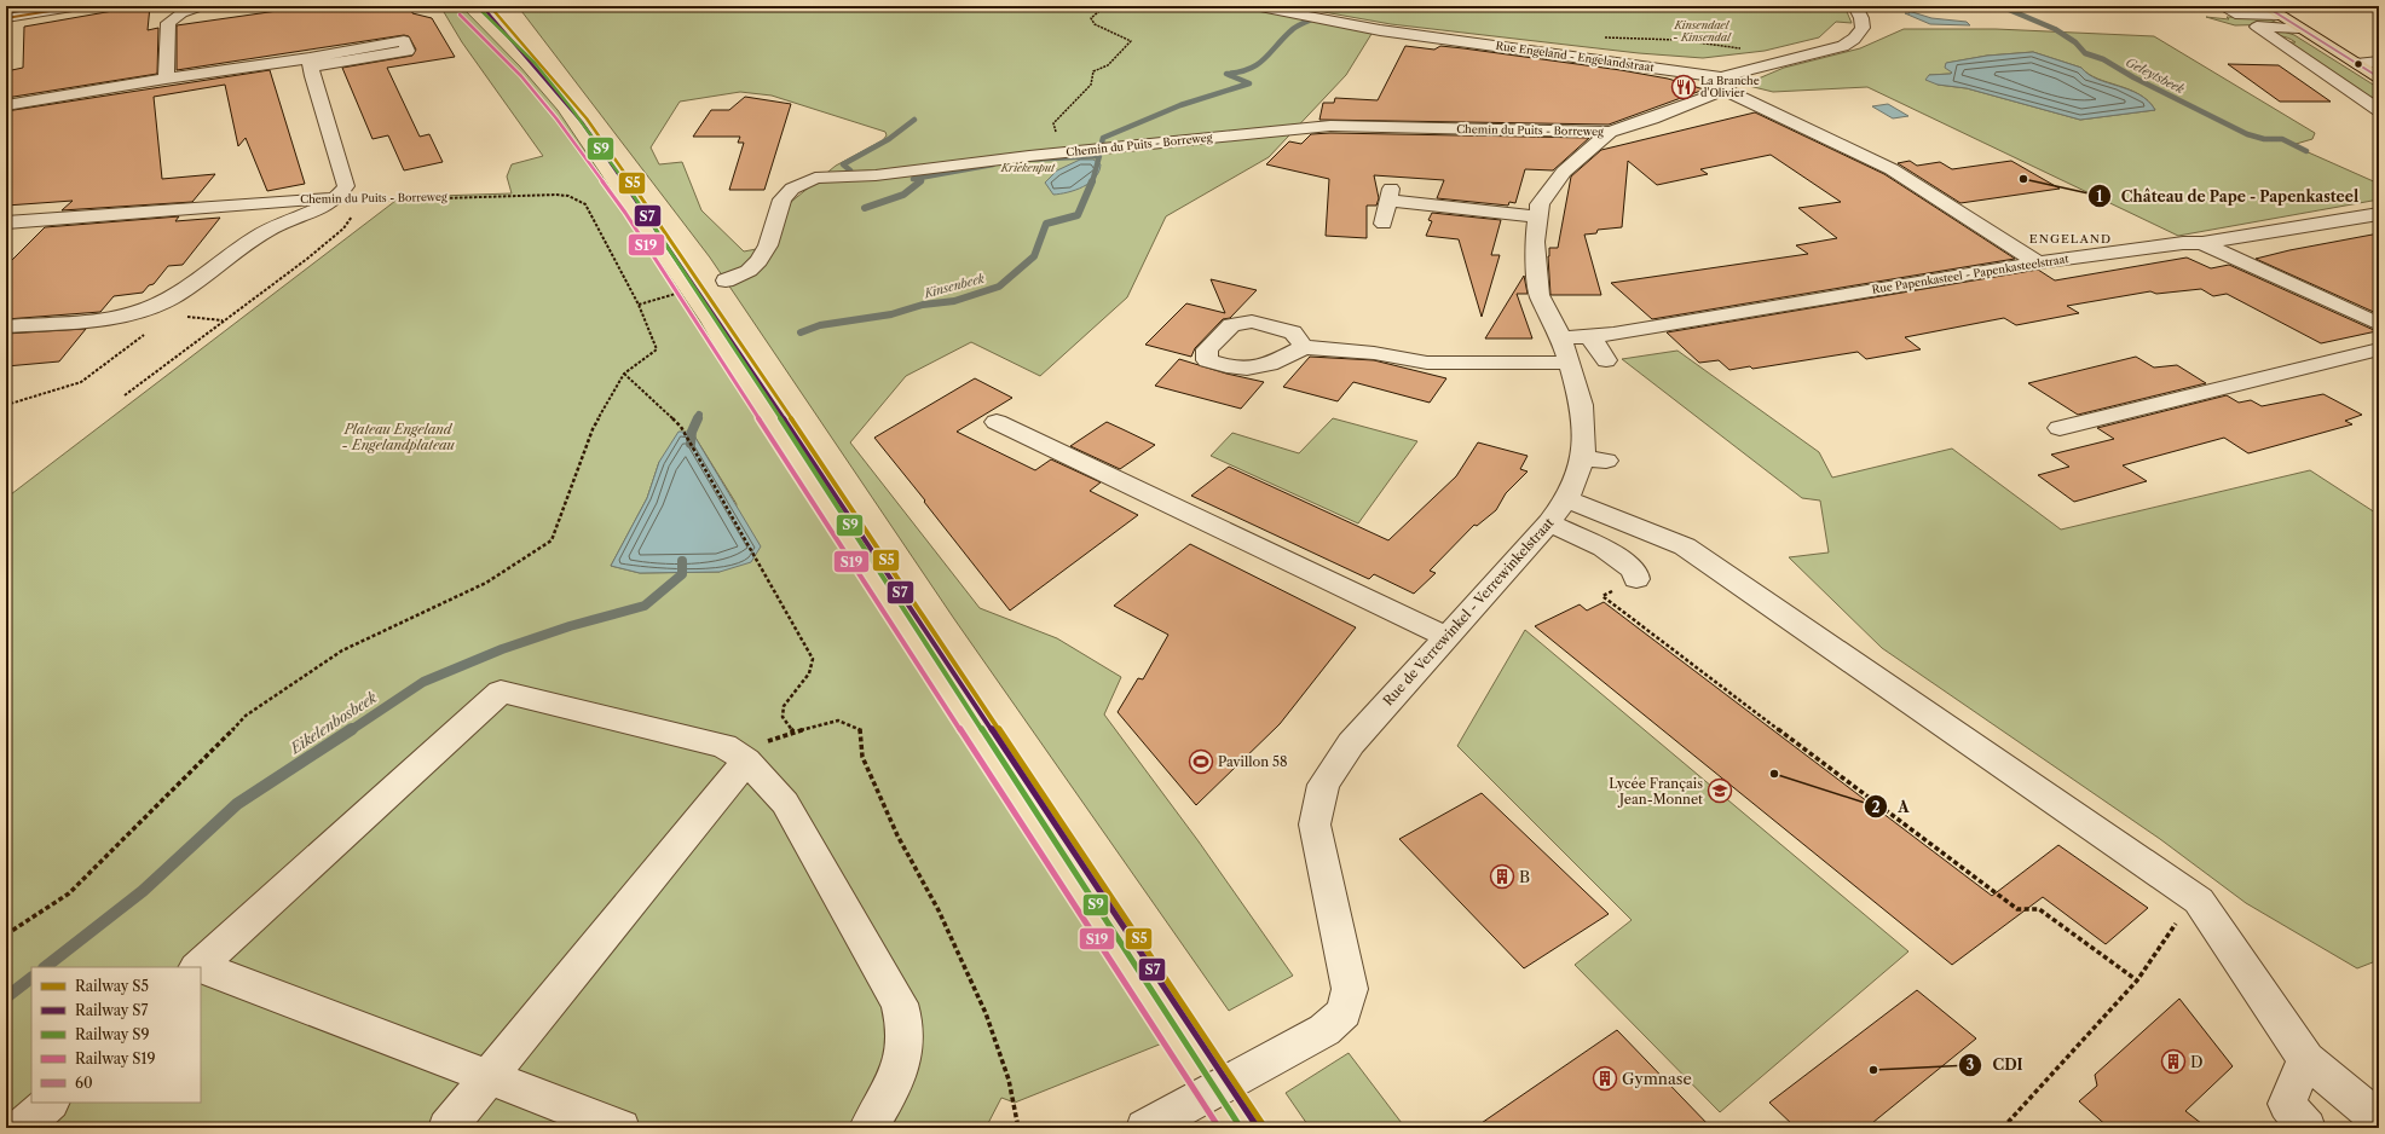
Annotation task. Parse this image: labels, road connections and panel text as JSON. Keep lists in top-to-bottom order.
{
  "streets": {
    "street": [
      "Rue Engeland - Engelandstraat",
      "Chemin du Puits - Borreweg",
      "Rue Papenkasteel - Papenkasteelstraat",
      "Rue de Verrewinkel - Verrewinkelstraat"
    ]
  },
  "crossings": [
    ["Rue Engeland - Engelandstraat", "Rue de Verrewinkel - Verrewinkelstraat"],
    ["Chemin du Puits - Borreweg", "Rue de Verrewinkel - Verrewinkelstraat"],
    ["Rue Papenkasteel - Papenkasteelstraat", "Rue de Verrewinkel - Verrewinkelstraat"]
  ],
  "districts": ["ENGELAND"],
  "water": ["Geleytsbeek", "Kinsenbeek", "Eikelenbosbeek"],
  "parks": ["Kinsendael - Kinsendal", "Kriekenput", "Plateau Engeland - Engelandplateau"],
  "places": {
    "restaurant": ["La Branche d'Olivier"],
    "other": ["Château de Pape - Papenkasteel", "A", "CDI"],
    "sports": ["Pavillon 58"],
    "school or university": ["Lycée Français Jean-Monnet"],
    "building": ["B", "D", "Gymnase"]
  },
  "lines": [
    "rail line S5",
    "rail line S9",
    "transit line 60",
    "rail line S7",
    "rail line S19"
  ],
  "legend": [
    "Railway S5",
    "Railway S7",
    "Railway S9",
    "Railway S19",
    "60"
  ]
}
